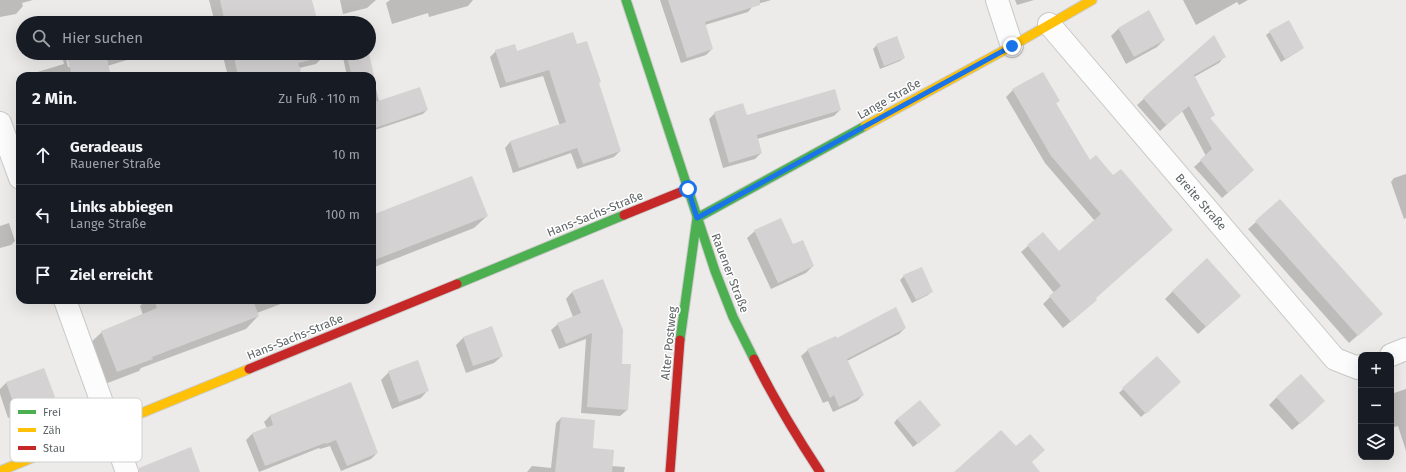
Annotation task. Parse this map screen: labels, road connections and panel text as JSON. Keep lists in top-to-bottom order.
{
  "streets": {
    "street": [
      "Lange Straße",
      "Breite Straße",
      "Hans-Sachs-Straße",
      "Rauener Straße",
      "Alter Postweg"
    ]
  },
  "crossings": [
    ["Lange Straße", "Breite Straße"],
    ["Lange Straße", "Rauener Straße"],
    ["Lange Straße", "Alter Postweg"],
    ["Hans-Sachs-Straße", "Rauener Straße"],
    ["Rauener Straße", "Alter Postweg"]
  ],
  "legend": ["Frei", "Zäh", "Stau"],
  "page": {
    "search": "Hier suchen",
    "heading": ["2 Min.", "Zu Fuß · 110 m"],
    "list": [
      ["Geradeaus", "Rauener Straße", "10 m"],
      ["Links abbiegen", "Lange Straße", "100 m"],
      "Ziel erreicht"
    ],
    "map_buttons": ["+", "−"]
  }
}
